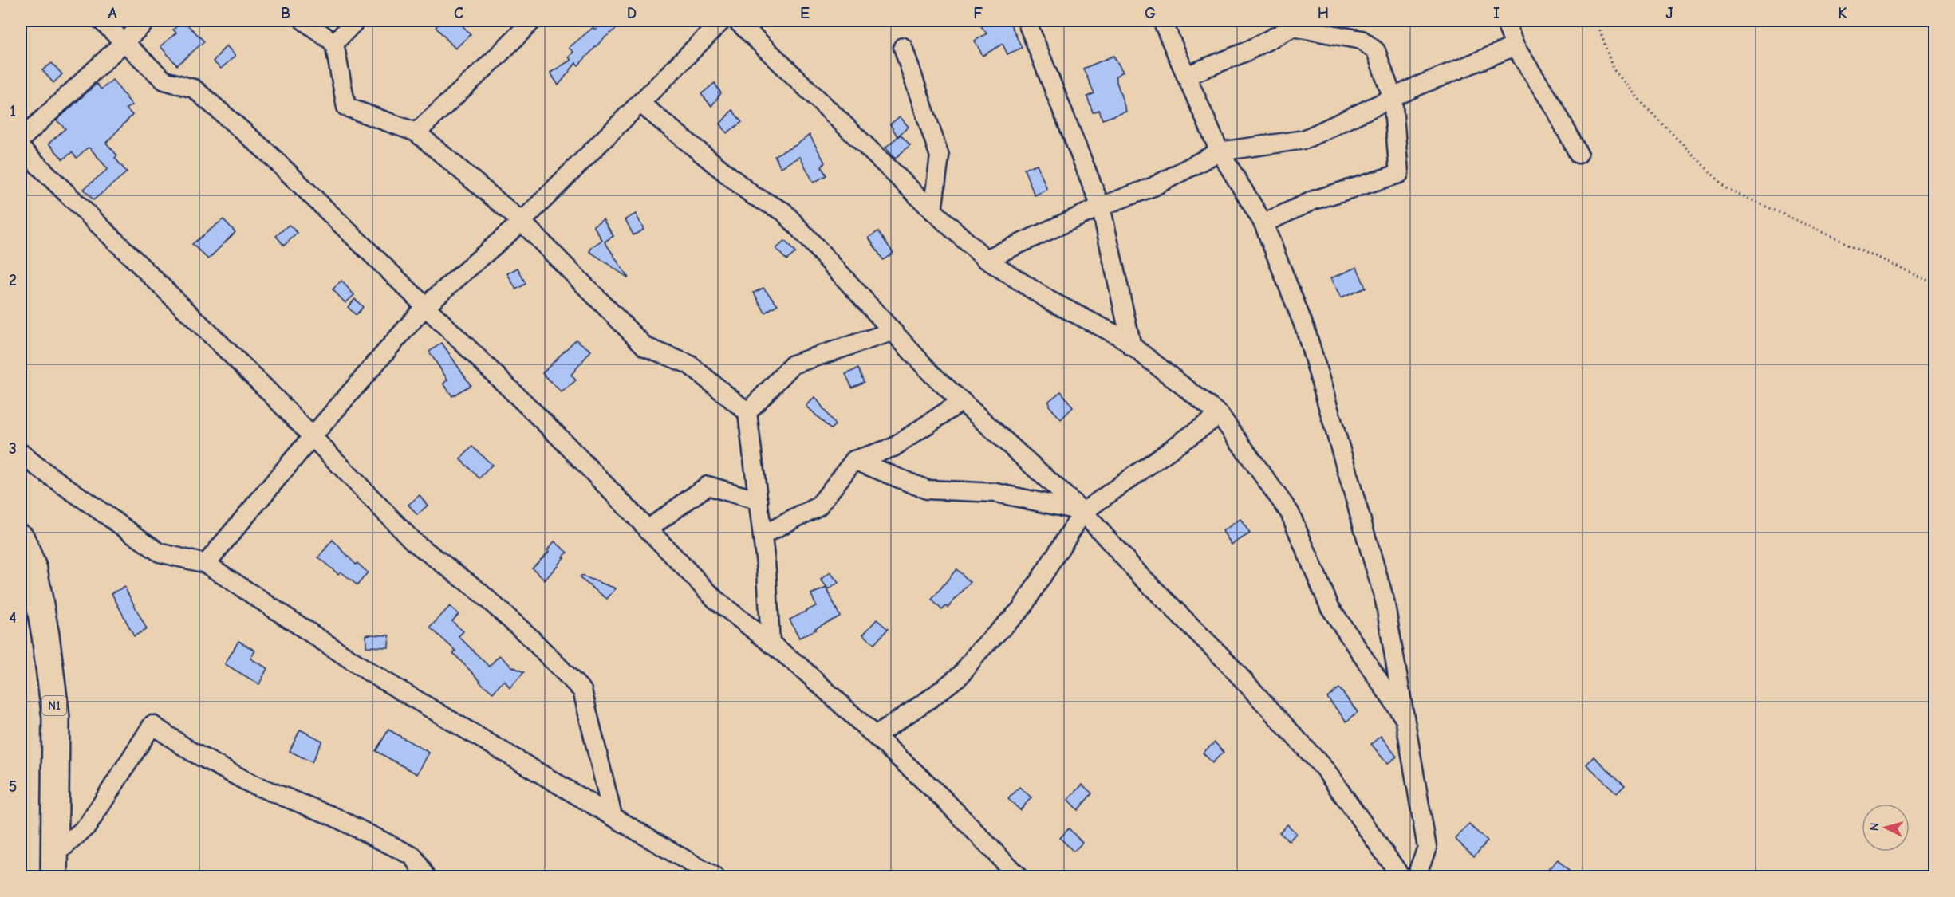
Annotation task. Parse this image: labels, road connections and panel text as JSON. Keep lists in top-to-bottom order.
{
  "streets": {
    "highway": ["N1"]
  },
  "north": "left",
  "grid": {
    "columns": [
      "A",
      "B",
      "C",
      "D",
      "E",
      "F",
      "G",
      "H",
      "I",
      "J",
      "K"
    ],
    "rows": [
      "1",
      "2",
      "3",
      "4",
      "5"
    ]
  }
}
